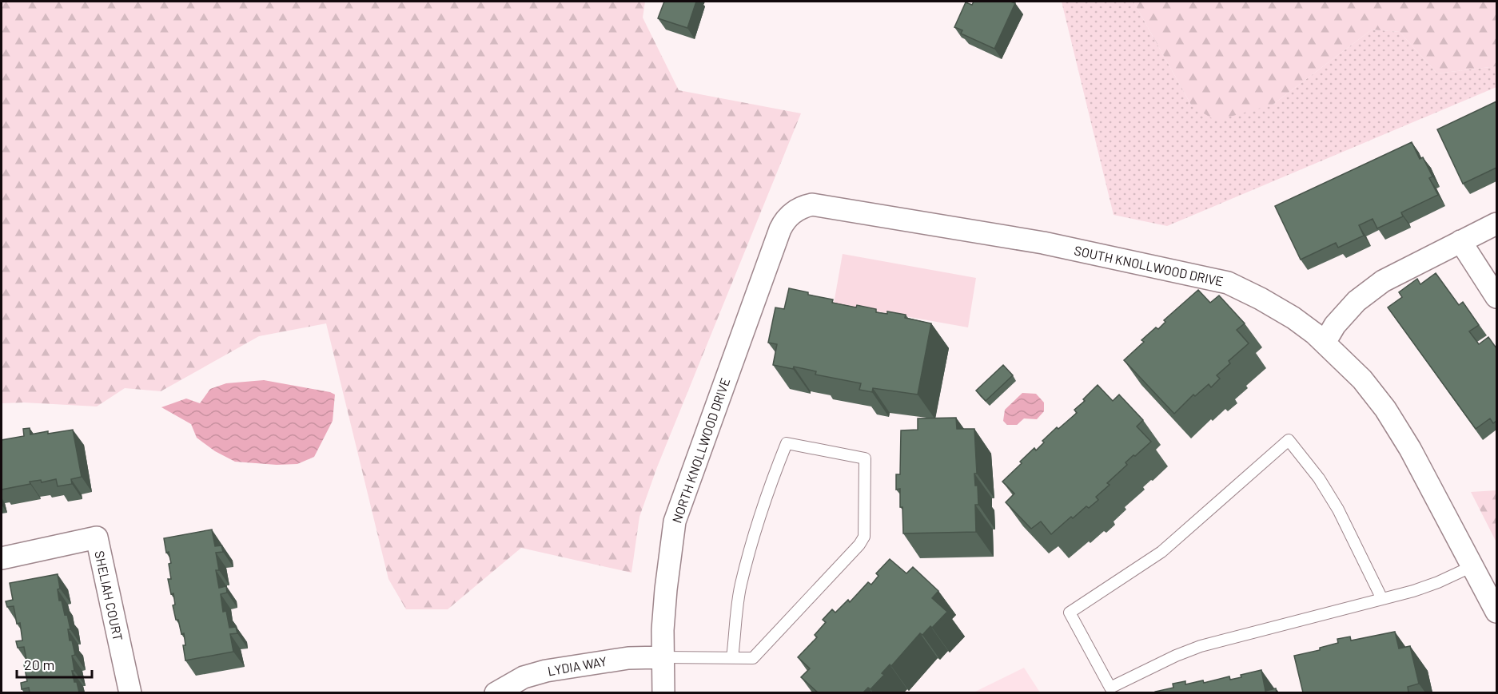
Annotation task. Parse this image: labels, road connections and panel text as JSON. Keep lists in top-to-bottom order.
{
  "streets": {
    "street": [
      "SOUTH KNOLLWOOD DRIVE",
      "NORTH KNOLLWOOD DRIVE",
      "SHELIAH COURT",
      "LYDIA WAY"
    ]
  },
  "crossings": [
    ["SOUTH KNOLLWOOD DRIVE", "NORTH KNOLLWOOD DRIVE"],
    ["NORTH KNOLLWOOD DRIVE", "LYDIA WAY"]
  ],
  "scale_bar": "20 m"
}
